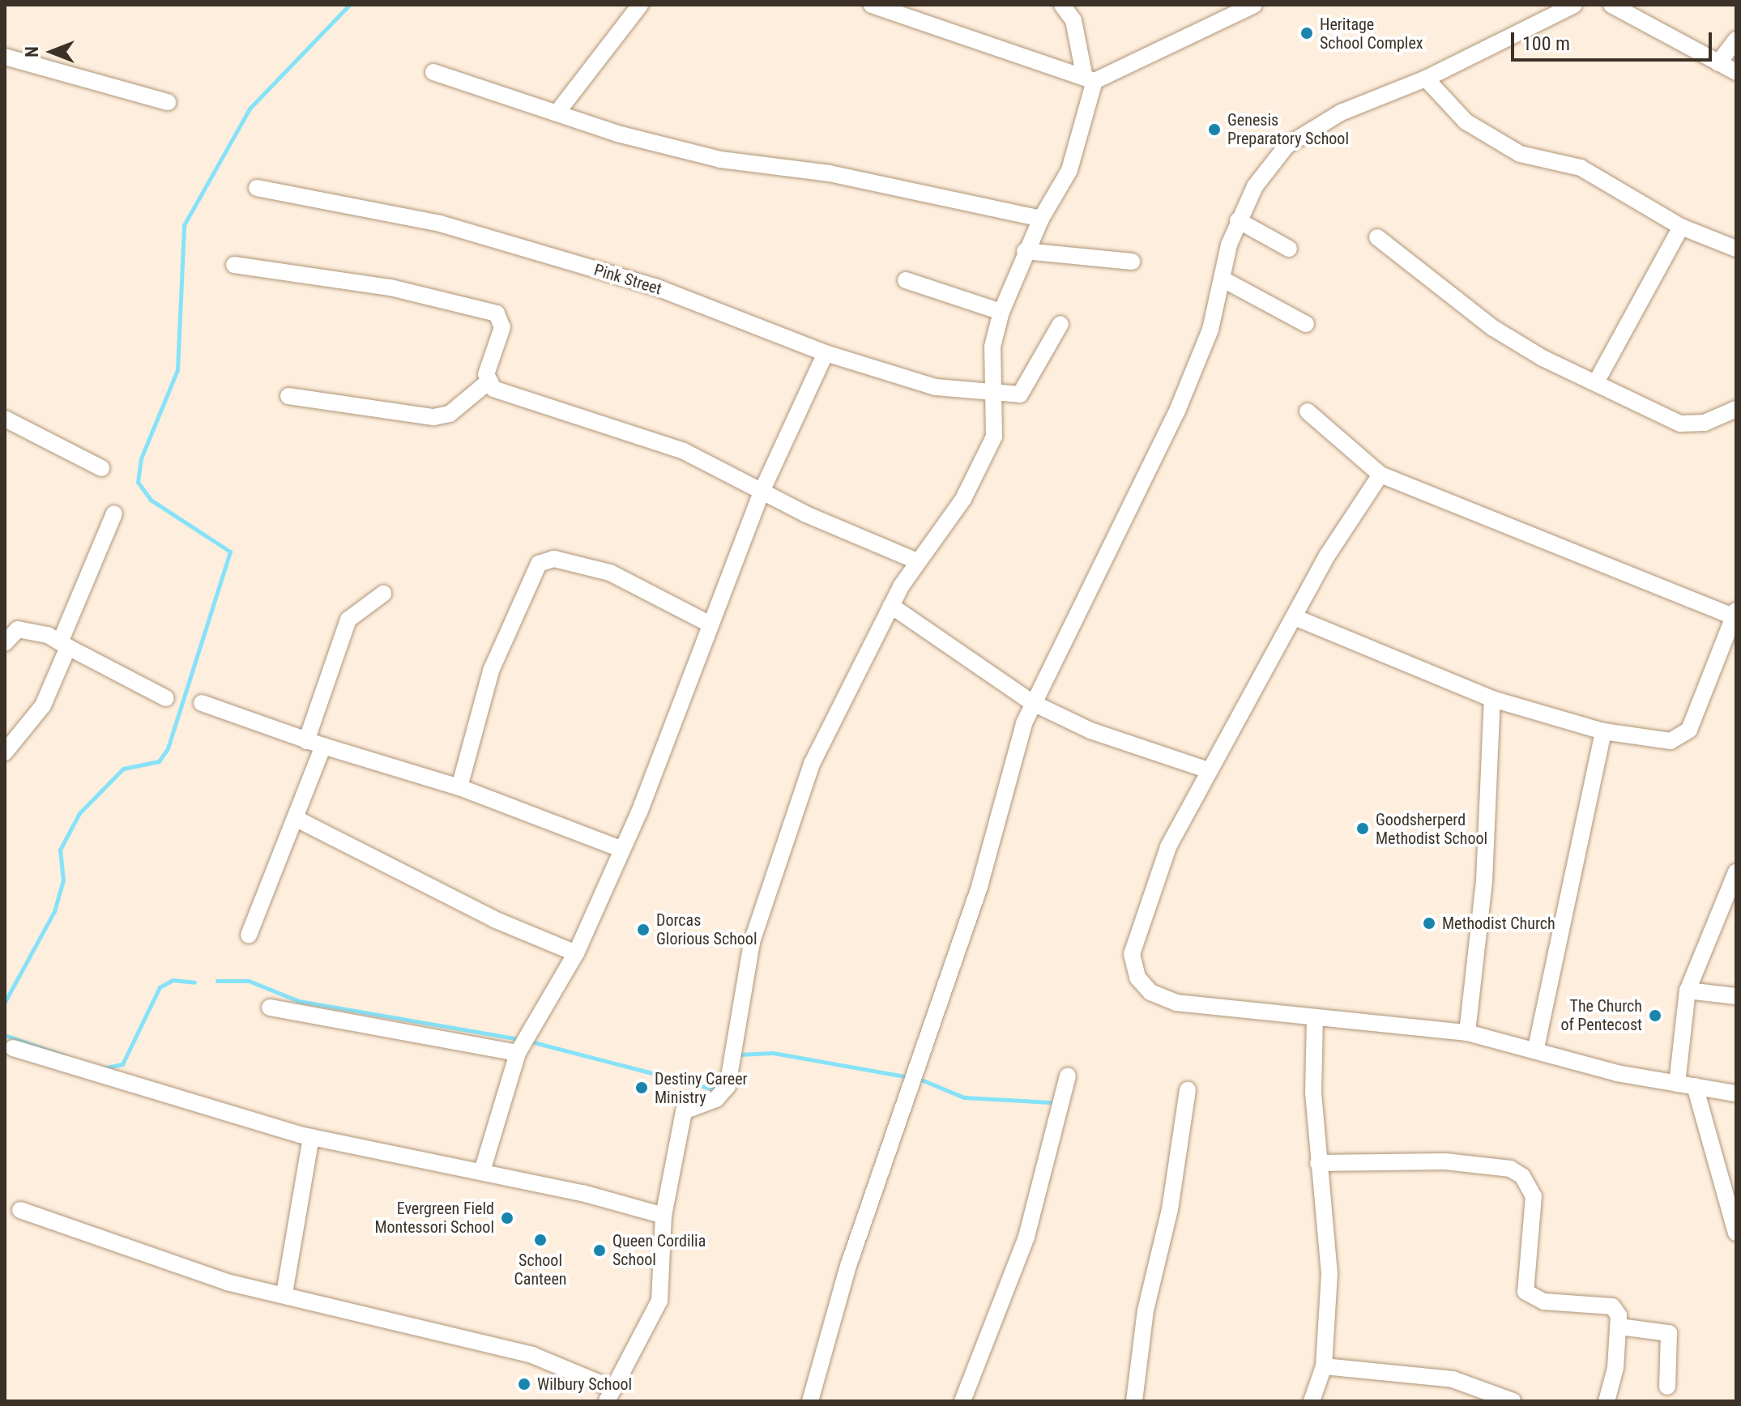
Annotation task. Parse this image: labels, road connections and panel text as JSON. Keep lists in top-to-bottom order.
{
  "streets": {
    "street": ["Pink Street"]
  },
  "places": [
    "Heritage School Complex",
    "Genesis Preparatory School",
    "Goodsherperd Methodist School",
    "Methodist Church",
    "Dorcas Glorious School",
    "The Church of Pentecost",
    "Destiny Career Ministry",
    "Evergreen Field Montessori School",
    "School Canteen",
    "Queen Cordilia School",
    "Wilbury School"
  ],
  "scale_bar": "100 m",
  "north": "left"
}
